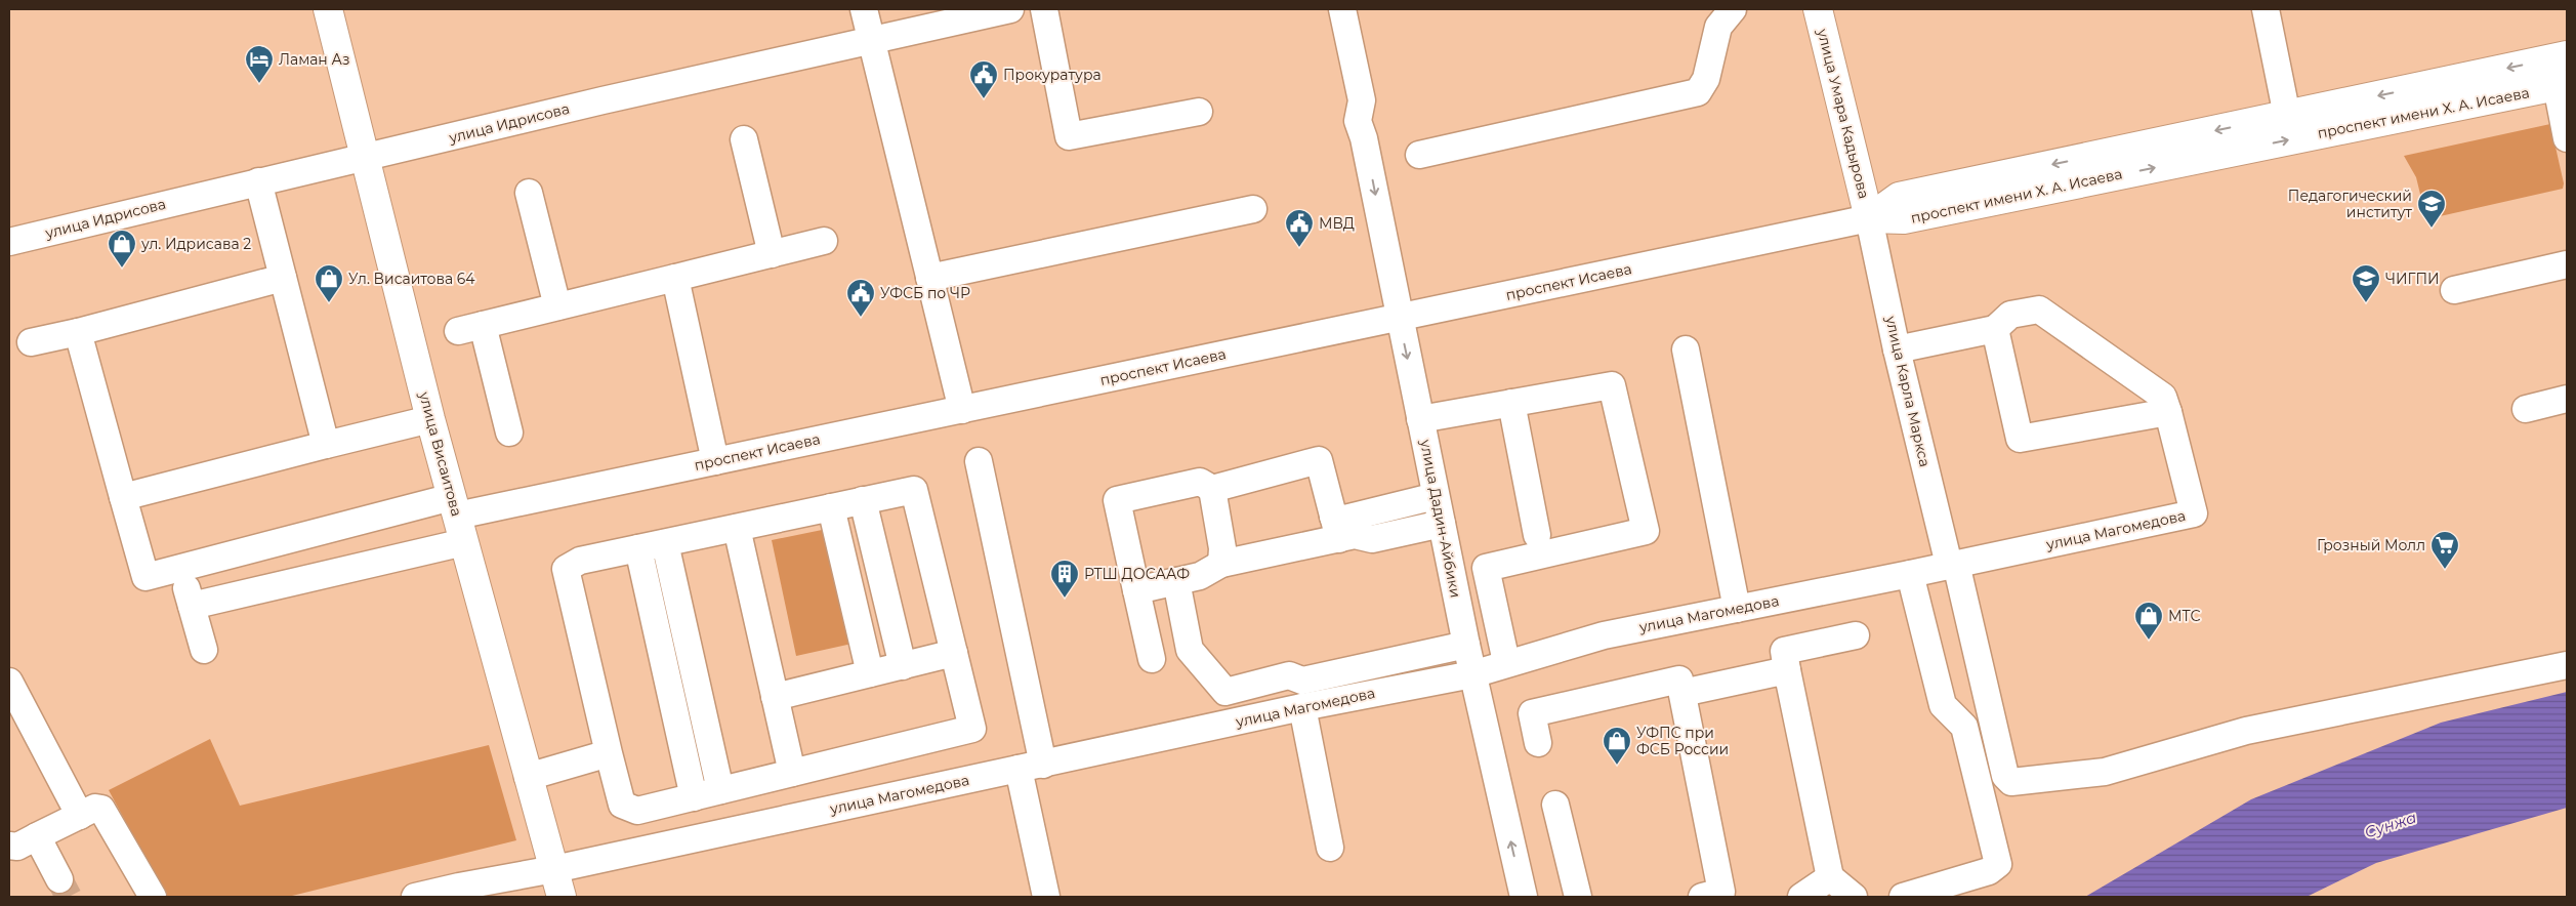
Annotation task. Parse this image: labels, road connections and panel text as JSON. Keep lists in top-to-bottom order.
{
  "streets": {
    "main road": ["проспект имени Х. А. Исаева", "улица Умара Кадырова", "улица Висаитова"],
    "street": [
      "улица Идрисова",
      "проспект Исаева",
      "улица Карла Маркса",
      "улица Дадин-Айбики",
      "улица Магомедова"
    ]
  },
  "crossings": [
    ["проспект имени Х. А. Исаева", "улица Умара Кадырова"],
    ["проспект имени Х. А. Исаева", "проспект Исаева"],
    ["проспект имени Х. А. Исаева", "улица Карла Маркса"],
    ["улица Умара Кадырова", "проспект Исаева"],
    ["улица Умара Кадырова", "улица Карла Маркса"],
    ["улица Идрисова", "улица Висаитова"],
    ["проспект Исаева", "улица Карла Маркса"],
    ["проспект Исаева", "улица Висаитова"],
    ["проспект Исаева", "улица Дадин-Айбики"],
    ["улица Карла Маркса", "улица Магомедова"],
    ["улица Висаитова", "улица Магомедова"],
    ["улица Дадин-Айбики", "улица Магомедова"]
  ],
  "water": ["Сунжа"],
  "places": {
    "hotel": ["Ламан Аз"],
    "public building": ["Прокуратура", "МВД", "УФСБ по ЧР"],
    "school or university": ["Педагогический институт", "ЧИГПИ"],
    "shop": [
      "ул. Идрисава 2",
      "Ул. Висаитова 64",
      "МТС",
      "УФПС при ФСБ России"
    ],
    "supermarket": ["Грозный Молл"],
    "building": ["РТШ ДОСААФ"]
  }
}
